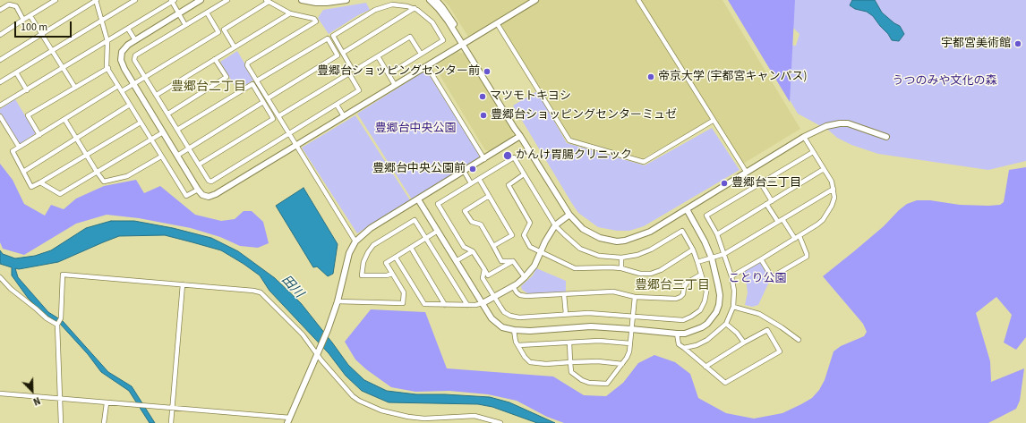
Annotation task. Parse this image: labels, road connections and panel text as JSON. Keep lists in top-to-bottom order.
{
  "districts": ["豊郷台二丁目", "豊郷台三丁目"],
  "water": ["田川"],
  "parks": ["うつのみや文化の森", "豊郷台中央公園", "ことり公園"],
  "places": [
    "宇都宮美術館",
    "豊郷台ショッピングセンター前",
    "帝京大学 (宇都宮キャンパス)",
    "マツモトキヨシ",
    "豊郷台ショッピングセンターミュゼ",
    "かんけ胃腸クリニック",
    "豊郷台中央公園前",
    "豊郷台三丁目"
  ],
  "scale_bar": "100 m",
  "north": "bottom right"
}
